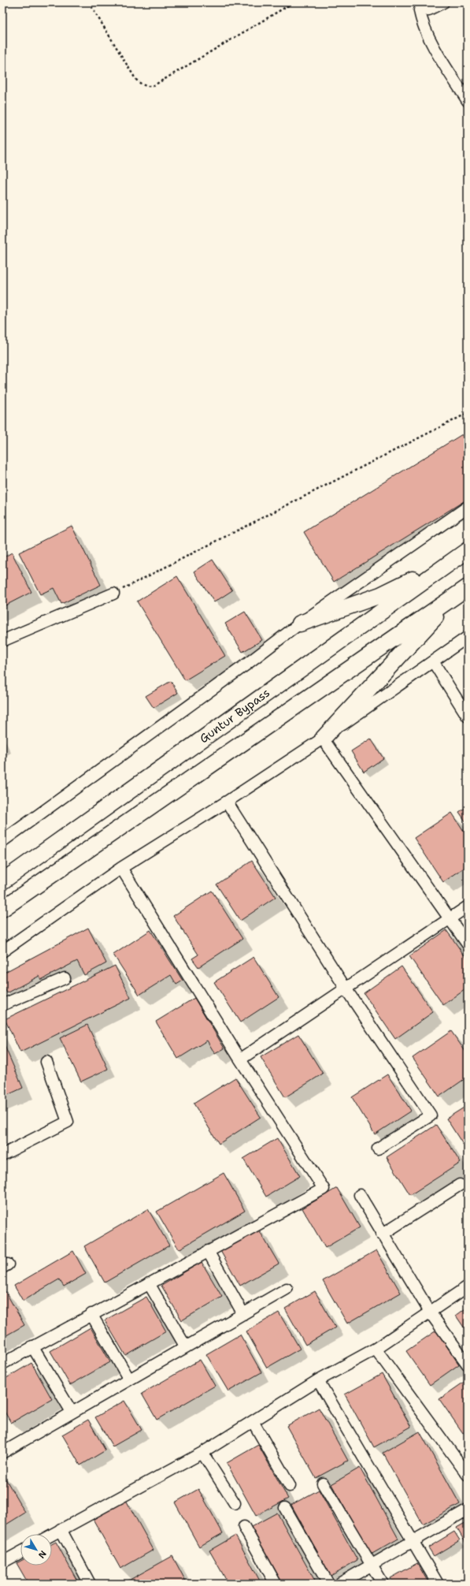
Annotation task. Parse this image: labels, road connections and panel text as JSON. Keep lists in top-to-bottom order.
{
  "streets": {
    "highway": ["Guntur Bypass"]
  },
  "north": "bottom right"
}
